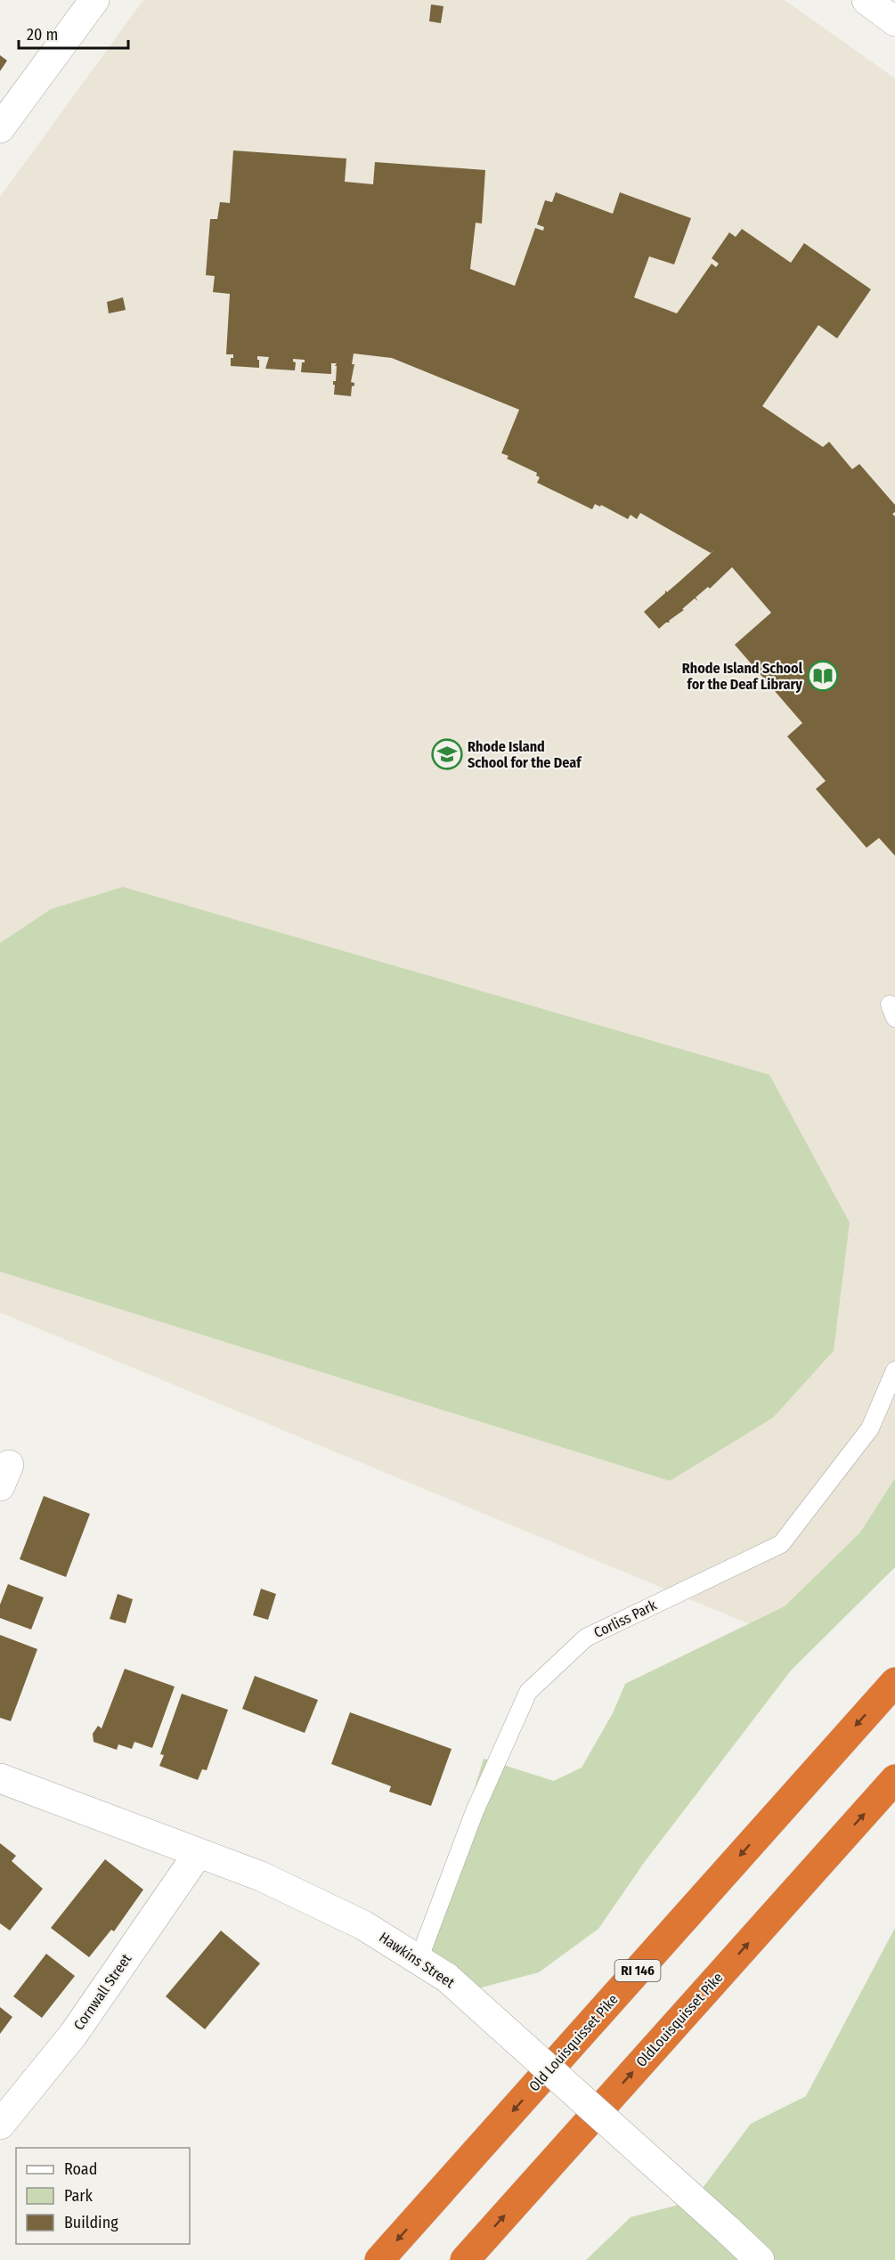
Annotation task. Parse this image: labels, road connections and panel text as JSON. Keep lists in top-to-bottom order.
{
  "streets": {
    "highway": ["RI 146", "OldLouisquisset Pike", "Old Louisquisset Pike"],
    "street": ["Hawkins Street", "Cornwall Street"],
    "lane": ["Corliss Park"]
  },
  "crossings": [
    ["Corliss Park", "Hawkins Street"],
    ["Hawkins Street", "Cornwall Street"]
  ],
  "one_way": ["OldLouisquisset Pike", "Old Louisquisset Pike"],
  "places": {
    "library": ["Rhode Island School for the Deaf Library"],
    "school or university": ["Rhode Island School for the Deaf"]
  },
  "legend": ["Road", "Park", "Building"],
  "scale_bar": "20 m"
}
